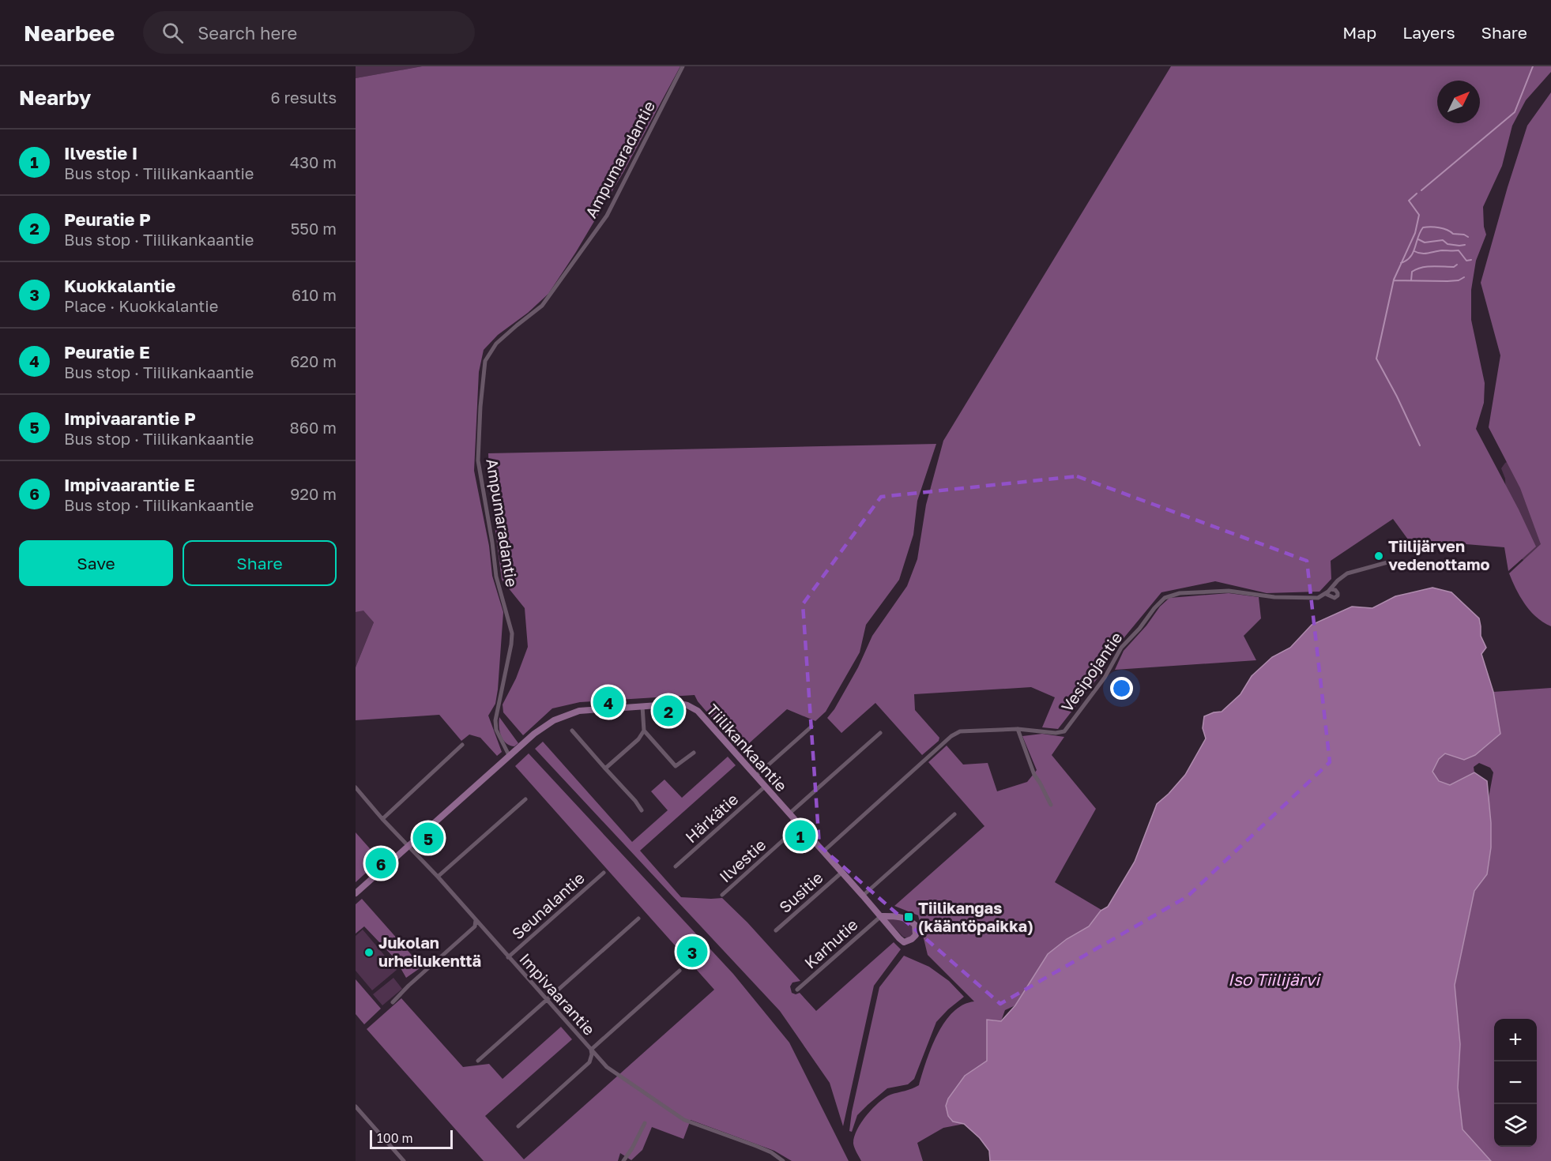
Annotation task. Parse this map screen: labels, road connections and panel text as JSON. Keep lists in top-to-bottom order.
{
  "streets": {
    "street": [
      "Ampumaradantie",
      "Vesipojantie",
      "Tiilikankaantie",
      "Härkätie",
      "Ilvestie",
      "Susitie",
      "Seunalantie",
      "Karhutie",
      "Impivaarantie"
    ]
  },
  "crossings": [
    ["Ampumaradantie", "Tiilikankaantie"],
    ["Vesipojantie", "Tiilikankaantie"],
    ["Tiilikankaantie", "Härkätie"],
    ["Tiilikankaantie", "Ilvestie"],
    ["Tiilikankaantie", "Susitie"],
    ["Tiilikankaantie", "Karhutie"],
    ["Tiilikankaantie", "Impivaarantie"],
    ["Seunalantie", "Impivaarantie"]
  ],
  "water": ["Iso Tiilijärvi"],
  "places": {
    "other": ["Tiilijärven vedenottamo", "Jukolan urheilukenttä"],
    "transit": ["Tiilikangas (kääntöpaikka)"]
  },
  "scale_bar": "100 m",
  "north": "top right",
  "page": {
    "header": "Nearbee",
    "search": "Search here",
    "nav": ["Map", "Layers", "Share"],
    "heading": ["Nearby", "6 results"],
    "list": [
      {
        "mark": "1",
        "name": "Ilvestie I",
        "note": "Bus stop · Tiilikankaantie",
        "value": "430 m"
      },
      {
        "mark": "2",
        "name": "Peuratie P",
        "note": "Bus stop · Tiilikankaantie",
        "value": "550 m"
      },
      {
        "mark": "3",
        "name": "Kuokkalantie",
        "note": "Place · Kuokkalantie",
        "value": "610 m"
      },
      {
        "mark": "4",
        "name": "Peuratie E",
        "note": "Bus stop · Tiilikankaantie",
        "value": "620 m"
      },
      {
        "mark": "5",
        "name": "Impivaarantie P",
        "note": "Bus stop · Tiilikankaantie",
        "value": "860 m"
      },
      {
        "mark": "6",
        "name": "Impivaarantie E",
        "note": "Bus stop · Tiilikankaantie",
        "value": "920 m"
      }
    ],
    "buttons": ["Save", "Share"],
    "pins": [
      "4",
      "2",
      "1",
      "5",
      "6",
      "3"
    ],
    "map_buttons": ["+", "−"],
    "scale": "100 m"
  }
}
